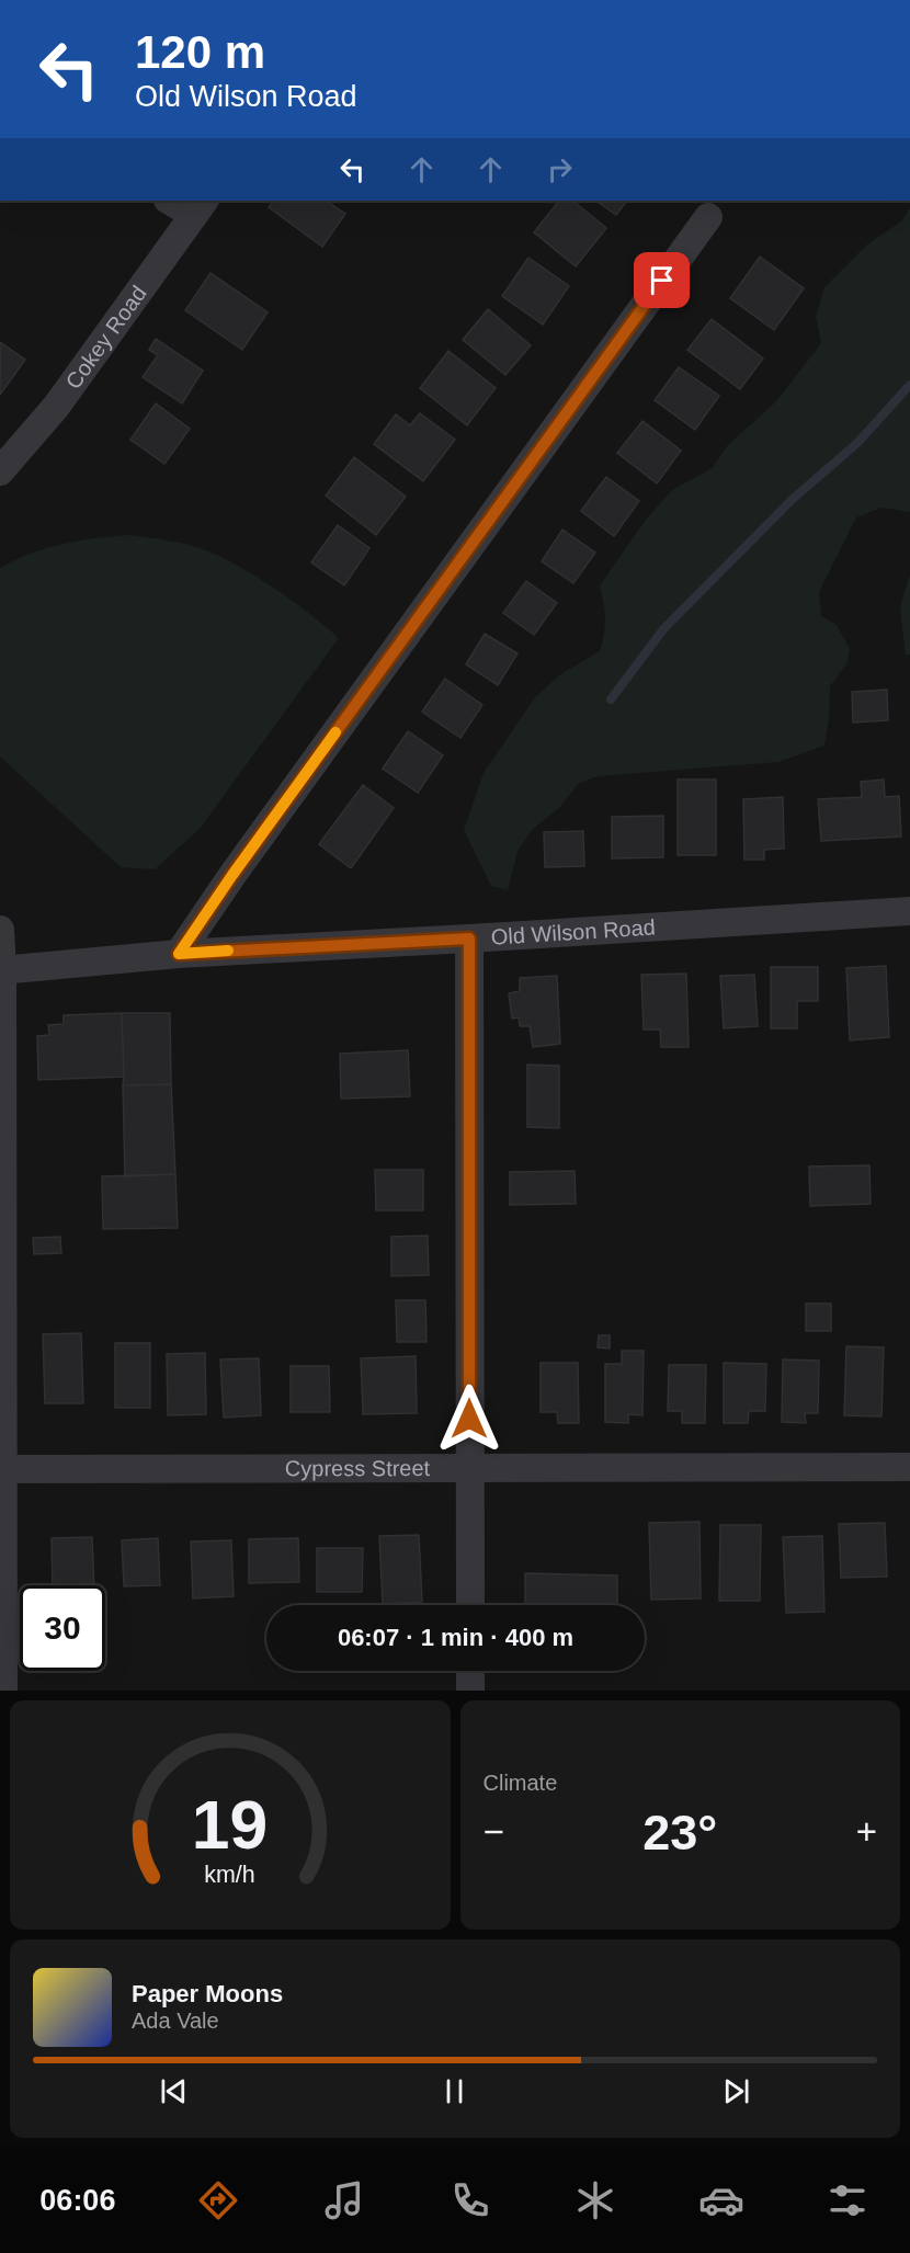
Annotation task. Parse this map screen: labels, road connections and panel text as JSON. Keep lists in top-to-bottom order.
{
  "streets": {
    "street": ["Cokey Road", "Old Wilson Road", "Cypress Street"]
  },
  "page": {
    "turn": ["120 m", "Old Wilson Road"],
    "limit": "30",
    "trip": "06:07 · 1 min · 400 m",
    "tile": "Climate",
    "heat": ["−", "23°", "+"],
    "song": ["Paper Moons", "Ada Vale"],
    "tabs": "06:06",
    "gauge": ["19", "km/h"]
  }
}
